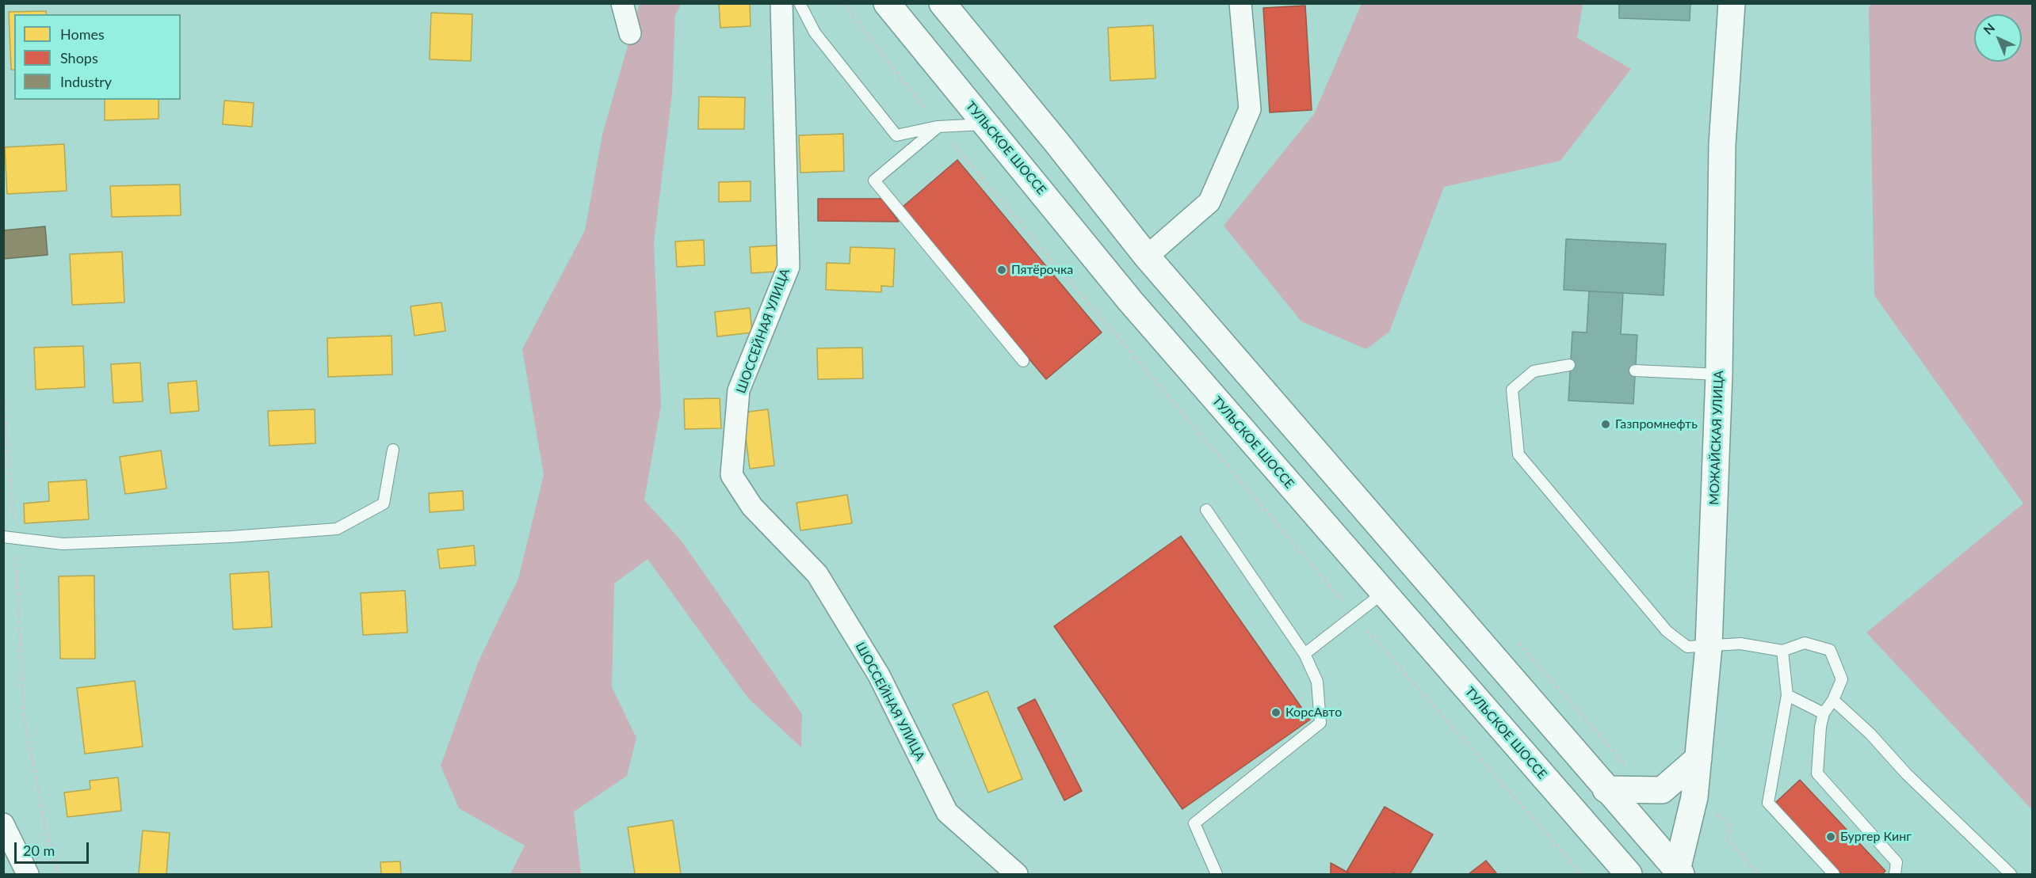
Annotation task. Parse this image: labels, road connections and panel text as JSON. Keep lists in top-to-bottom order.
{
  "streets": {
    "main road": ["ТУЛЬСКОЕ ШОССЕ", "МОЖАЙСКАЯ УЛИЦА"],
    "street": ["ШОССЕЙНАЯ УЛИЦА"]
  },
  "places": [
    "Пятёрочка",
    "Газпромнефть",
    "КорсАвто",
    "Бургер Кинг"
  ],
  "legend": ["Homes", "Shops", "Industry"],
  "scale_bar": "20 m",
  "north": "top left"
}
